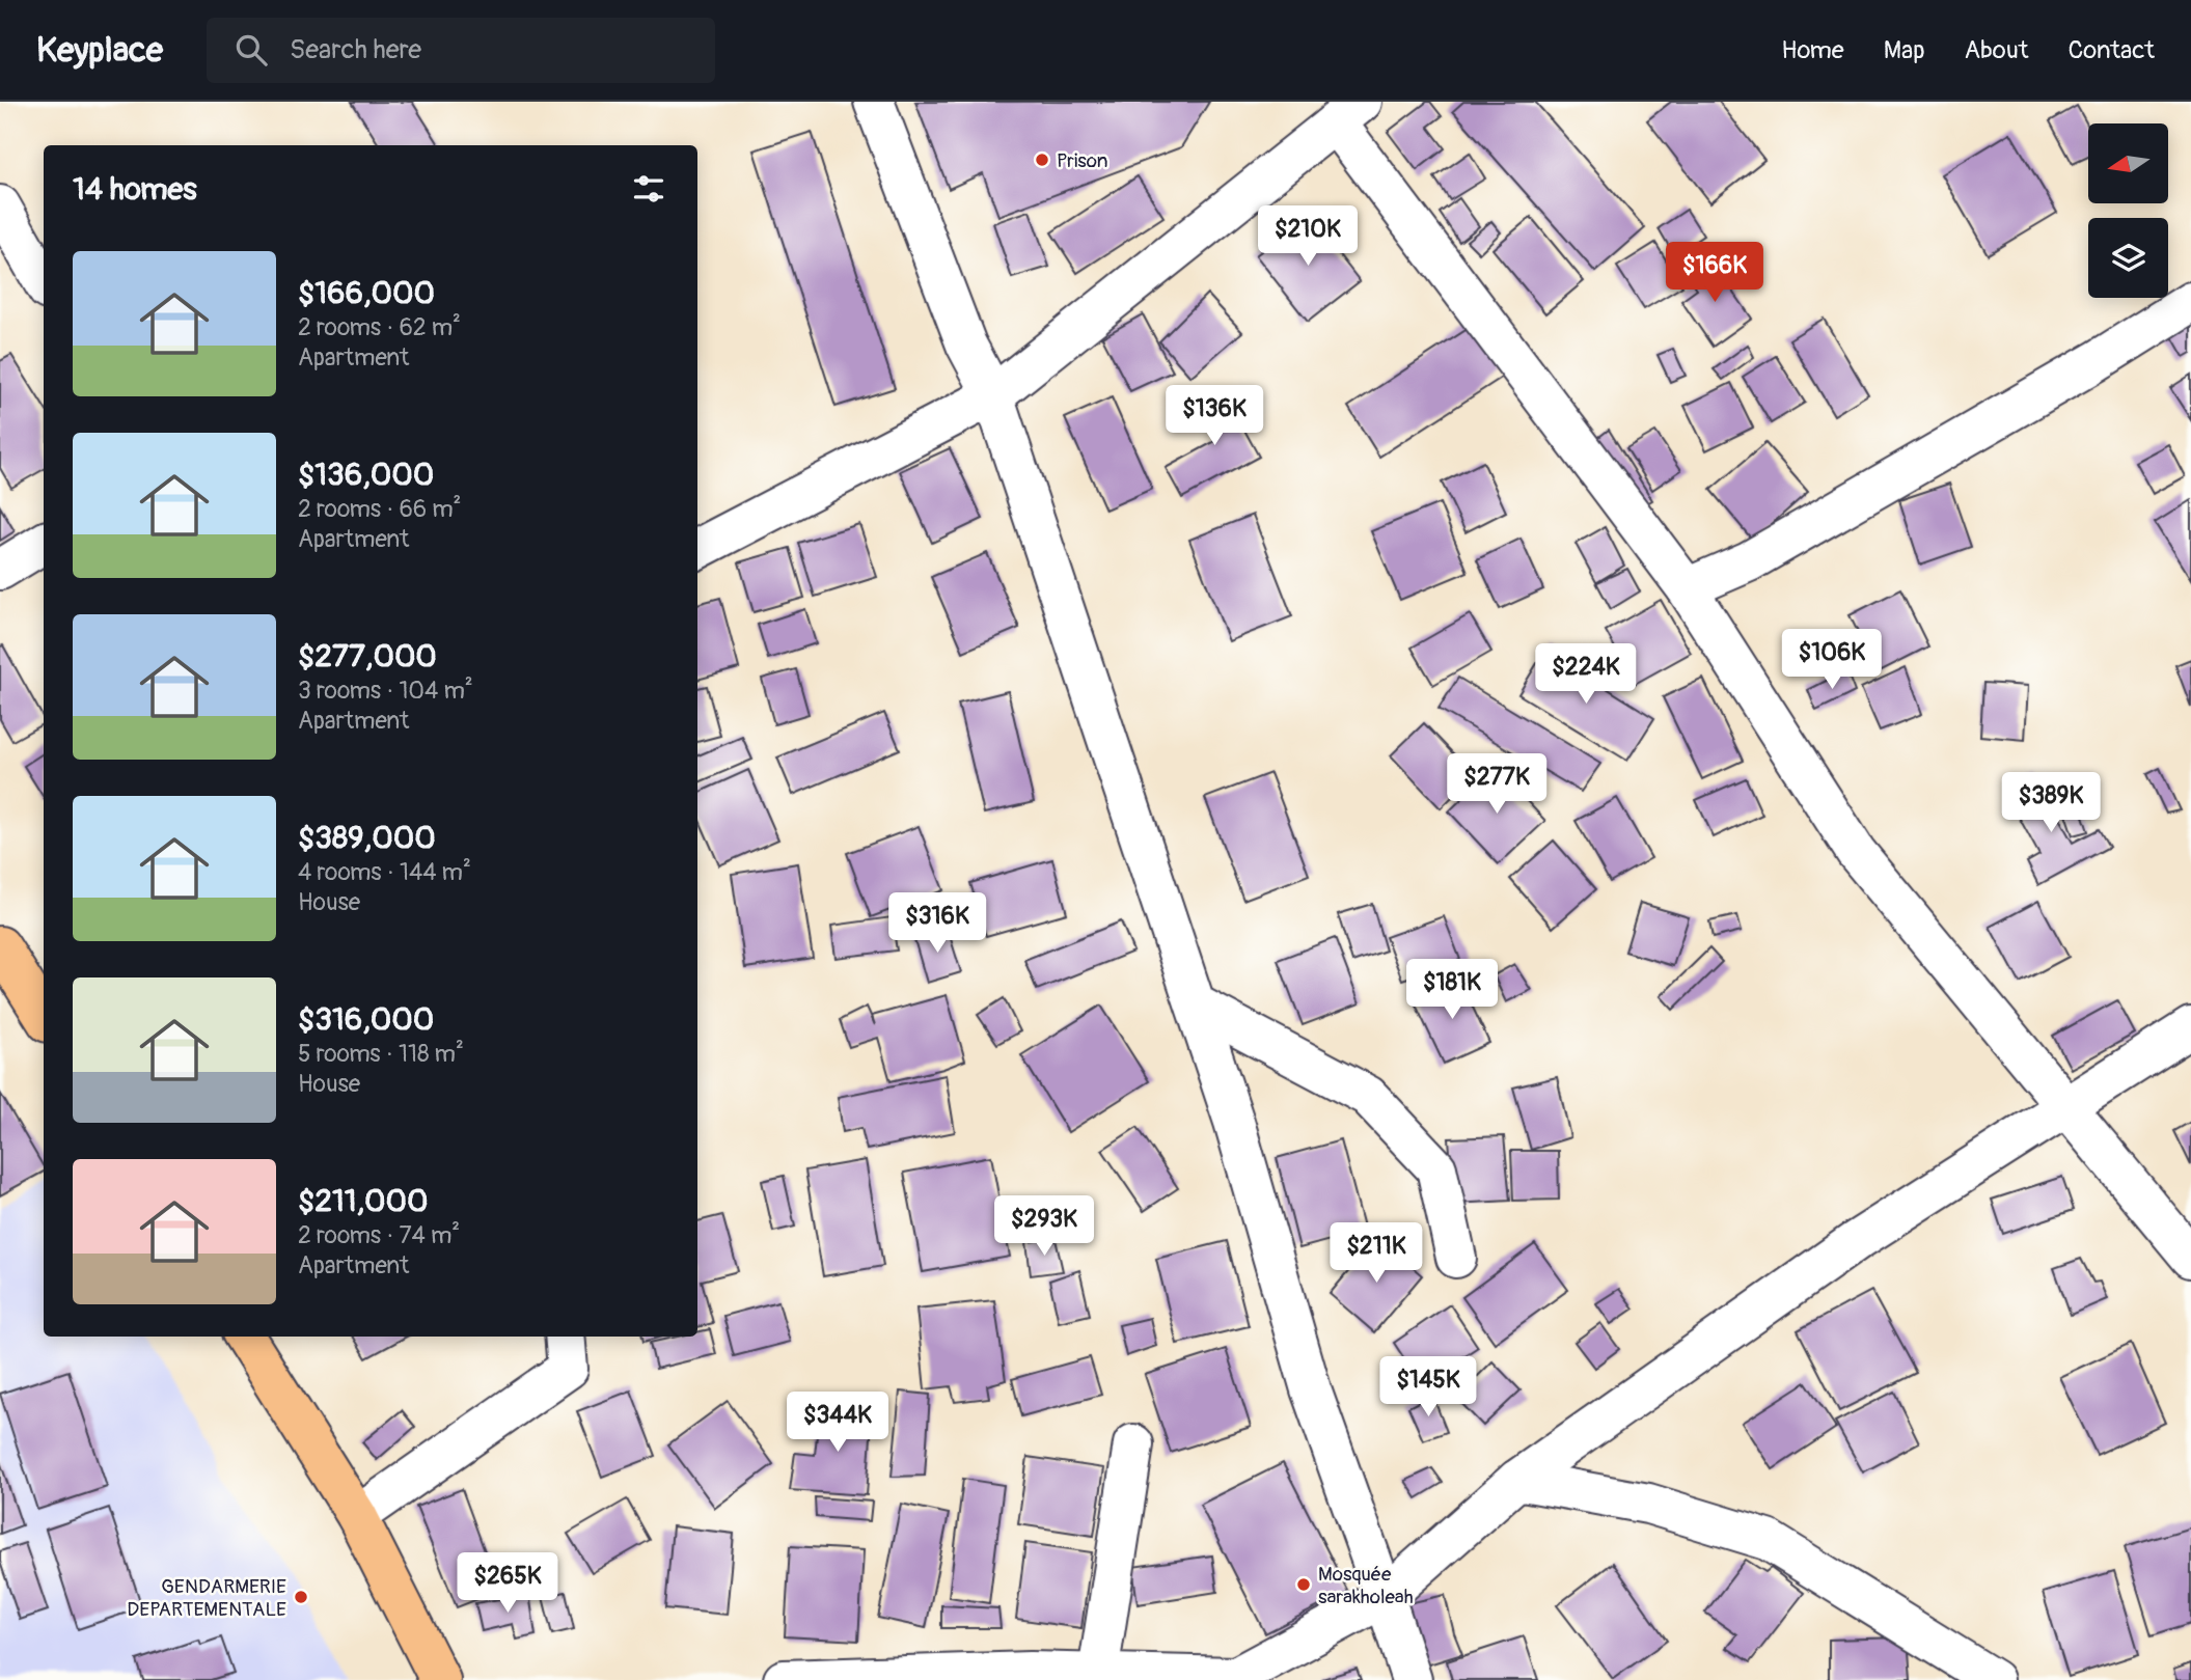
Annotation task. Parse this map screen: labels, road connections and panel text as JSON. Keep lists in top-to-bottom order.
{
  "places": ["Prison", "Mosquée sarakholeah", "GENDARMERIE DEPARTEMENTALE"],
  "north": "left",
  "page": {
    "header": "Keyplace",
    "search": "Search here",
    "nav": [
      "Home",
      "Map",
      "About",
      "Contact"
    ],
    "heading": "14 homes",
    "price": [
      "$210K",
      "$166K",
      "$136K",
      "$106K",
      "$224K",
      "$277K",
      "$389K",
      "$316K",
      "$181K",
      "$293K",
      "$211K",
      "$145K",
      "$344K",
      "$265K"
    ],
    "list": [
      {
        "name": "$166,000",
        "note": "2 rooms · 62 m² · Apartment"
      },
      {
        "name": "$136,000",
        "note": "2 rooms · 66 m² · Apartment"
      },
      {
        "name": "$277,000",
        "note": "3 rooms · 104 m² · Apartment"
      },
      {
        "name": "$389,000",
        "note": "4 rooms · 144 m² · House"
      },
      {
        "name": "$316,000",
        "note": "5 rooms · 118 m² · House"
      },
      {
        "name": "$211,000",
        "note": "2 rooms · 74 m² · Apartment"
      }
    ]
  }
}
